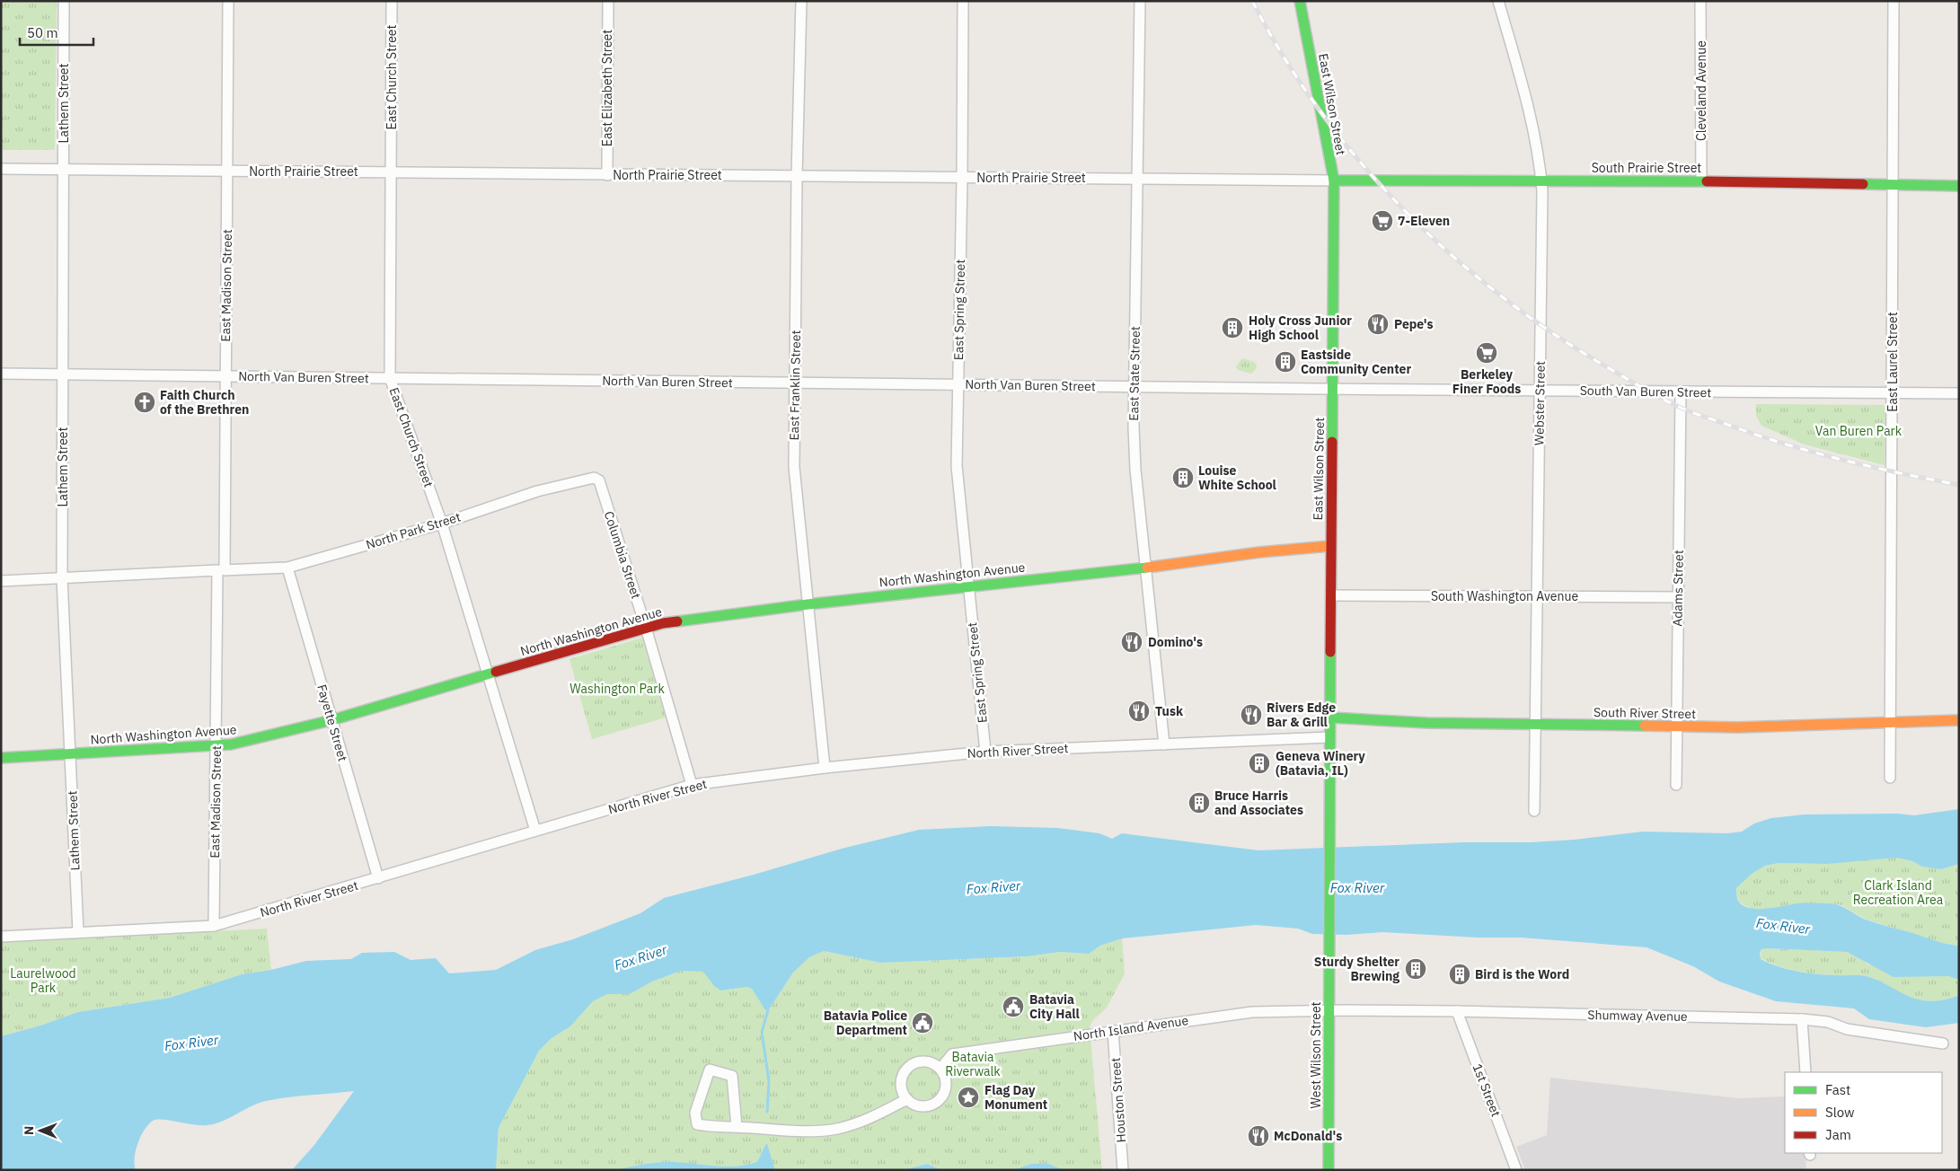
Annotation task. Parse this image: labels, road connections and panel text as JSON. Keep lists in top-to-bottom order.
{
  "streets": {
    "main road": [
      "East Wilson Street",
      "South Prairie Street",
      "North Washington Avenue",
      "South River Street",
      "West Wilson Street"
    ],
    "street": [
      "East Church Street",
      "East Elizabeth Street",
      "Cleveland Avenue",
      "Lathem Street",
      "North Prairie Street",
      "East Madison Street",
      "East Spring Street",
      "East Laurel Street",
      "East State Street",
      "North Van Buren Street",
      "East Franklin Street",
      "South Van Buren Street",
      "Webster Street",
      "North Park Street",
      "Columbia Street",
      "Adams Street",
      "South Washington Avenue",
      "Fayette Street",
      "North River Street",
      "Shumway Avenue",
      "North Island Avenue",
      "1st Street",
      "Houston Street"
    ]
  },
  "crossings": [
    ["East Church Street", "North Prairie Street"],
    ["East Church Street", "North Van Buren Street"],
    ["East Church Street", "North Park Street"],
    ["East Church Street", "North Washington Avenue"],
    ["East Church Street", "North River Street"],
    ["East Elizabeth Street", "North Prairie Street"],
    ["Cleveland Avenue", "South Prairie Street"],
    ["Lathem Street", "North Prairie Street"],
    ["Lathem Street", "North Van Buren Street"],
    ["Lathem Street", "North Park Street"],
    ["Lathem Street", "North Washington Avenue"],
    ["Lathem Street", "North River Street"],
    ["East Wilson Street", "South Prairie Street"],
    ["East Wilson Street", "North Prairie Street"],
    ["East Wilson Street", "North Van Buren Street"],
    ["East Wilson Street", "South Van Buren Street"],
    ["East Wilson Street", "North Washington Avenue"],
    ["East Wilson Street", "South Washington Avenue"],
    ["East Wilson Street", "South River Street"],
    ["East Wilson Street", "North River Street"],
    ["East Wilson Street", "West Wilson Street"],
    ["South Prairie Street", "North Prairie Street"],
    ["South Prairie Street", "East Laurel Street"],
    ["South Prairie Street", "Webster Street"],
    ["North Prairie Street", "East Madison Street"],
    ["North Prairie Street", "East Spring Street"],
    ["North Prairie Street", "East State Street"],
    ["North Prairie Street", "East Franklin Street"],
    ["East Madison Street", "North Van Buren Street"],
    ["East Madison Street", "North Park Street"],
    ["East Madison Street", "North Washington Avenue"],
    ["East Madison Street", "North River Street"],
    ["East Spring Street", "North Van Buren Street"],
    ["East Spring Street", "North Washington Avenue"],
    ["East Spring Street", "North River Street"],
    ["East Laurel Street", "South Van Buren Street"],
    ["East Laurel Street", "South River Street"],
    ["East State Street", "North Van Buren Street"],
    ["East State Street", "North Washington Avenue"],
    ["East State Street", "North River Street"],
    ["North Van Buren Street", "East Franklin Street"],
    ["North Van Buren Street", "South Van Buren Street"],
    ["East Franklin Street", "North Washington Avenue"],
    ["East Franklin Street", "North River Street"],
    ["South Van Buren Street", "Webster Street"],
    ["South Van Buren Street", "Adams Street"],
    ["Webster Street", "South Washington Avenue"],
    ["Webster Street", "South River Street"],
    ["North Park Street", "Columbia Street"],
    ["North Park Street", "Fayette Street"],
    ["Columbia Street", "North Washington Avenue"],
    ["Columbia Street", "North River Street"],
    ["North Washington Avenue", "Fayette Street"],
    ["Adams Street", "South Washington Avenue"],
    ["Adams Street", "South River Street"],
    ["Fayette Street", "North River Street"],
    ["Shumway Avenue", "North Island Avenue"],
    ["Shumway Avenue", "West Wilson Street"],
    ["Shumway Avenue", "1st Street"],
    ["North Island Avenue", "West Wilson Street"],
    ["North Island Avenue", "Houston Street"]
  ],
  "water": ["Fox River"],
  "parks": [
    "Van Buren Park",
    "Washington Park",
    "Clark Island Recreation Area",
    "Laurelwood Park",
    "Batavia Riverwalk"
  ],
  "places": {
    "supermarket": ["7-Eleven", "Berkeley Finer Foods"],
    "restaurant": [
      "Pepe's",
      "Domino's",
      "Tusk",
      "Rivers Edge Bar & Grill",
      "McDonald's"
    ],
    "building": [
      "Holy Cross Junior High School",
      "Eastside Community Center",
      "Louise White School",
      "Geneva Winery (Batavia, IL)",
      "Bruce Harris and Associates",
      "Sturdy Shelter Brewing",
      "Bird is the Word"
    ],
    "church": ["Faith Church of the Brethren"],
    "public building": ["Batavia City Hall", "Batavia Police Department"],
    "place": ["Flag Day Monument"]
  },
  "legend": ["Fast", "Slow", "Jam"],
  "scale_bar": "50 m",
  "north": "left"
}
